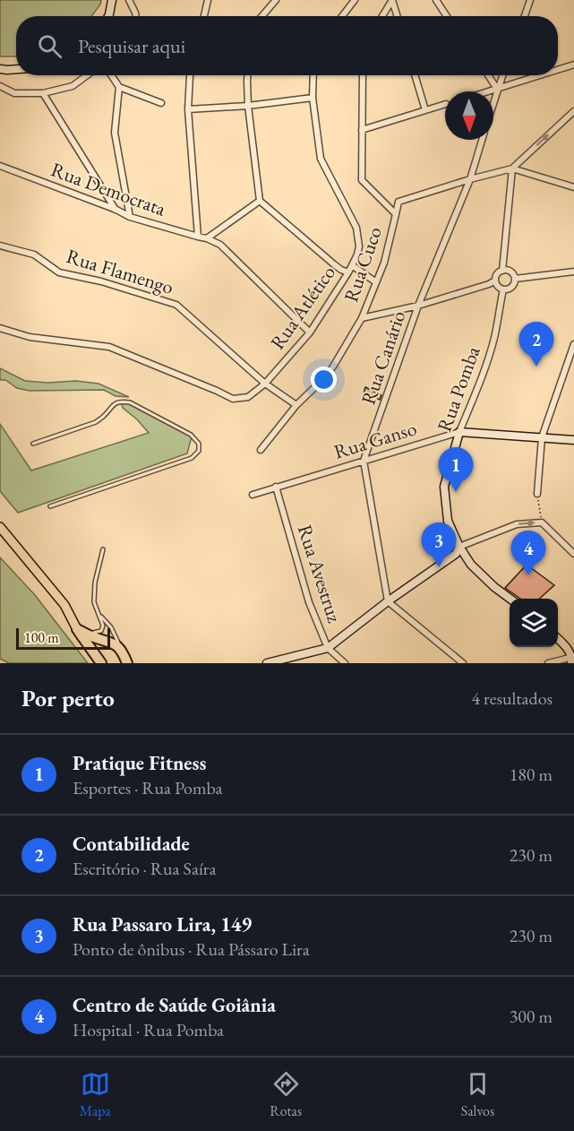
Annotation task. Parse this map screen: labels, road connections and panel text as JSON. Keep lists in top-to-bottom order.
{
  "streets": {
    "street": [
      "Rua Democrata",
      "Rua Cuco",
      "Rua Flamengo",
      "Rua Atlético",
      "Rua Canário",
      "Rua Pomba",
      "Rua Ganso",
      "Rua Avestruz"
    ]
  },
  "crossings": [
    ["Rua Cuco", "Rua Flamengo"],
    ["Rua Flamengo", "Rua Atlético"],
    ["Rua Canário", "Rua Ganso"],
    ["Rua Pomba", "Rua Ganso"],
    ["Rua Ganso", "Rua Avestruz"]
  ],
  "scale_bar": "100 m",
  "north": "bottom",
  "page": {
    "search": "Pesquisar aqui",
    "pins": [
      "2",
      "1",
      "3",
      "4"
    ],
    "scale": "100 m",
    "heading": ["Por perto", "4 resultados"],
    "list": [
      {
        "mark": "1",
        "name": "Pratique Fitness",
        "note": "Esportes · Rua Pomba",
        "value": "180 m"
      },
      {
        "mark": "2",
        "name": "Contabilidade",
        "note": "Escritório · Rua Saíra",
        "value": "230 m"
      },
      {
        "mark": "3",
        "name": "Rua Passaro Lira, 149",
        "note": "Ponto de ônibus · Rua Pássaro Lira",
        "value": "230 m"
      },
      {
        "mark": "4",
        "name": "Centro de Saúde Goiânia",
        "note": "Hospital · Rua Pomba",
        "value": "300 m"
      }
    ],
    "nav": ["Mapa", "Rotas", "Salvos"]
  }
}
